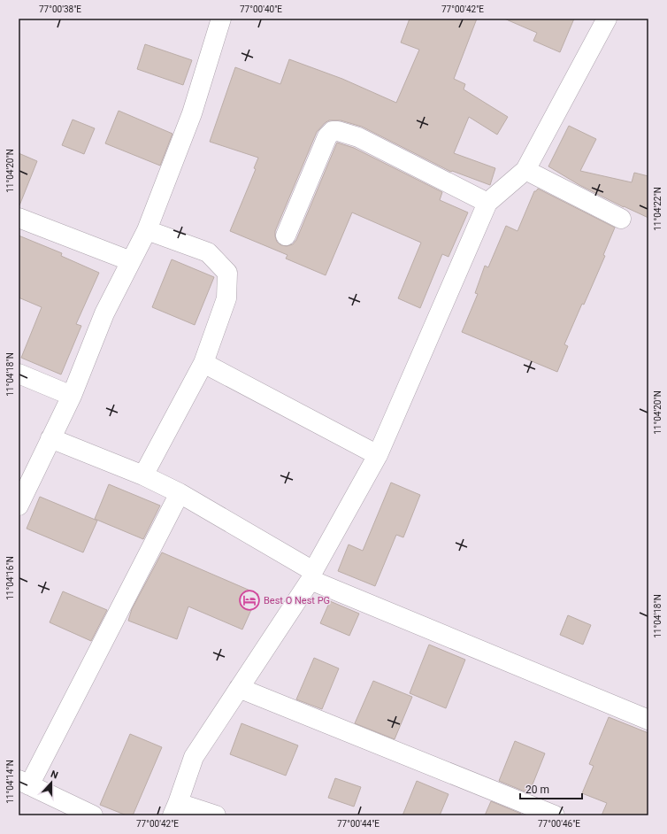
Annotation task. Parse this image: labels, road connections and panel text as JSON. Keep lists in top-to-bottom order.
{
  "places": {
    "hotel": ["Best O Nest PG"]
  },
  "scale_bar": "20 m",
  "north": "top",
  "coordinates": [
    "77°00'38\"E",
    "77°00'40\"E",
    "77°00'42\"E",
    "11°04'20\"N",
    "11°04'22\"N",
    "11°04'18\"N",
    "11°04'16\"N",
    "11°04'14\"N",
    "77°00'44\"E",
    "77°00'46\"E"
  ]
}
